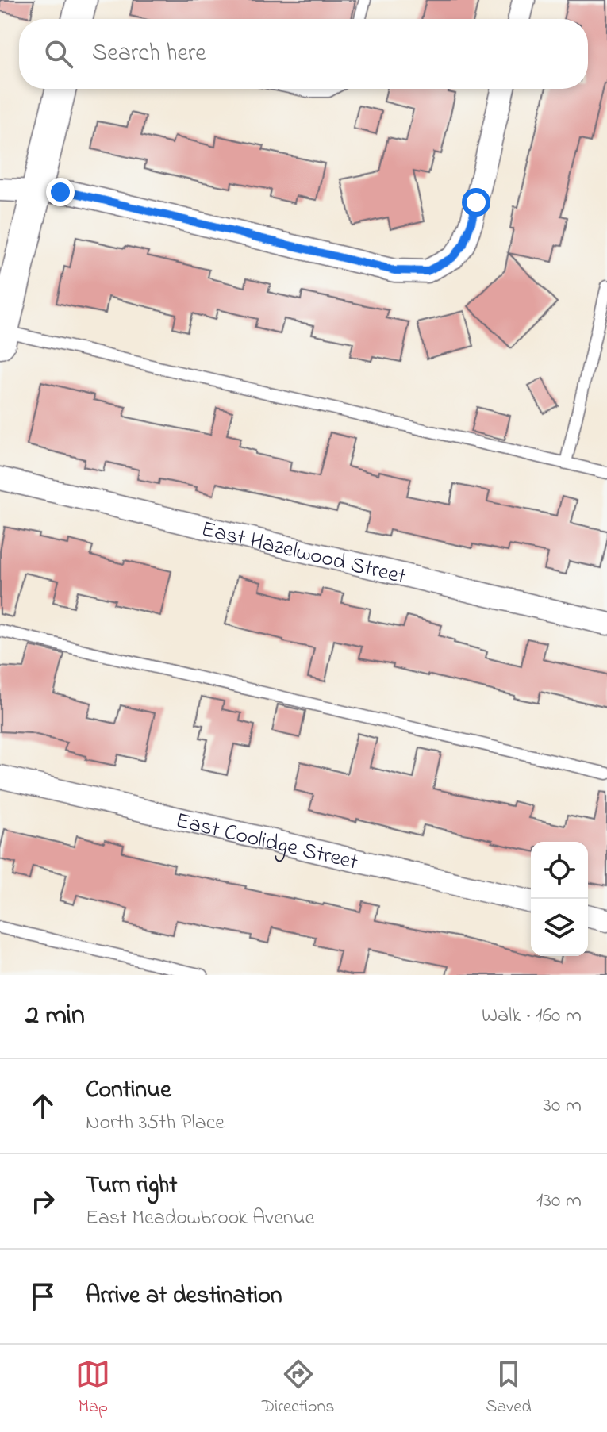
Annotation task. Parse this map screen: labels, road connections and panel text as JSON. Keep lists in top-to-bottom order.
{
  "streets": {
    "street": ["East Hazelwood Street", "East Coolidge Street"]
  },
  "page": {
    "search": "Search here",
    "heading": ["2 min", "Walk · 160 m"],
    "list": [
      ["Continue", "North 35th Place", "30 m"],
      ["Turn right", "East Meadowbrook Avenue", "130 m"],
      "Arrive at destination"
    ],
    "nav": ["Map", "Directions", "Saved"]
  }
}
